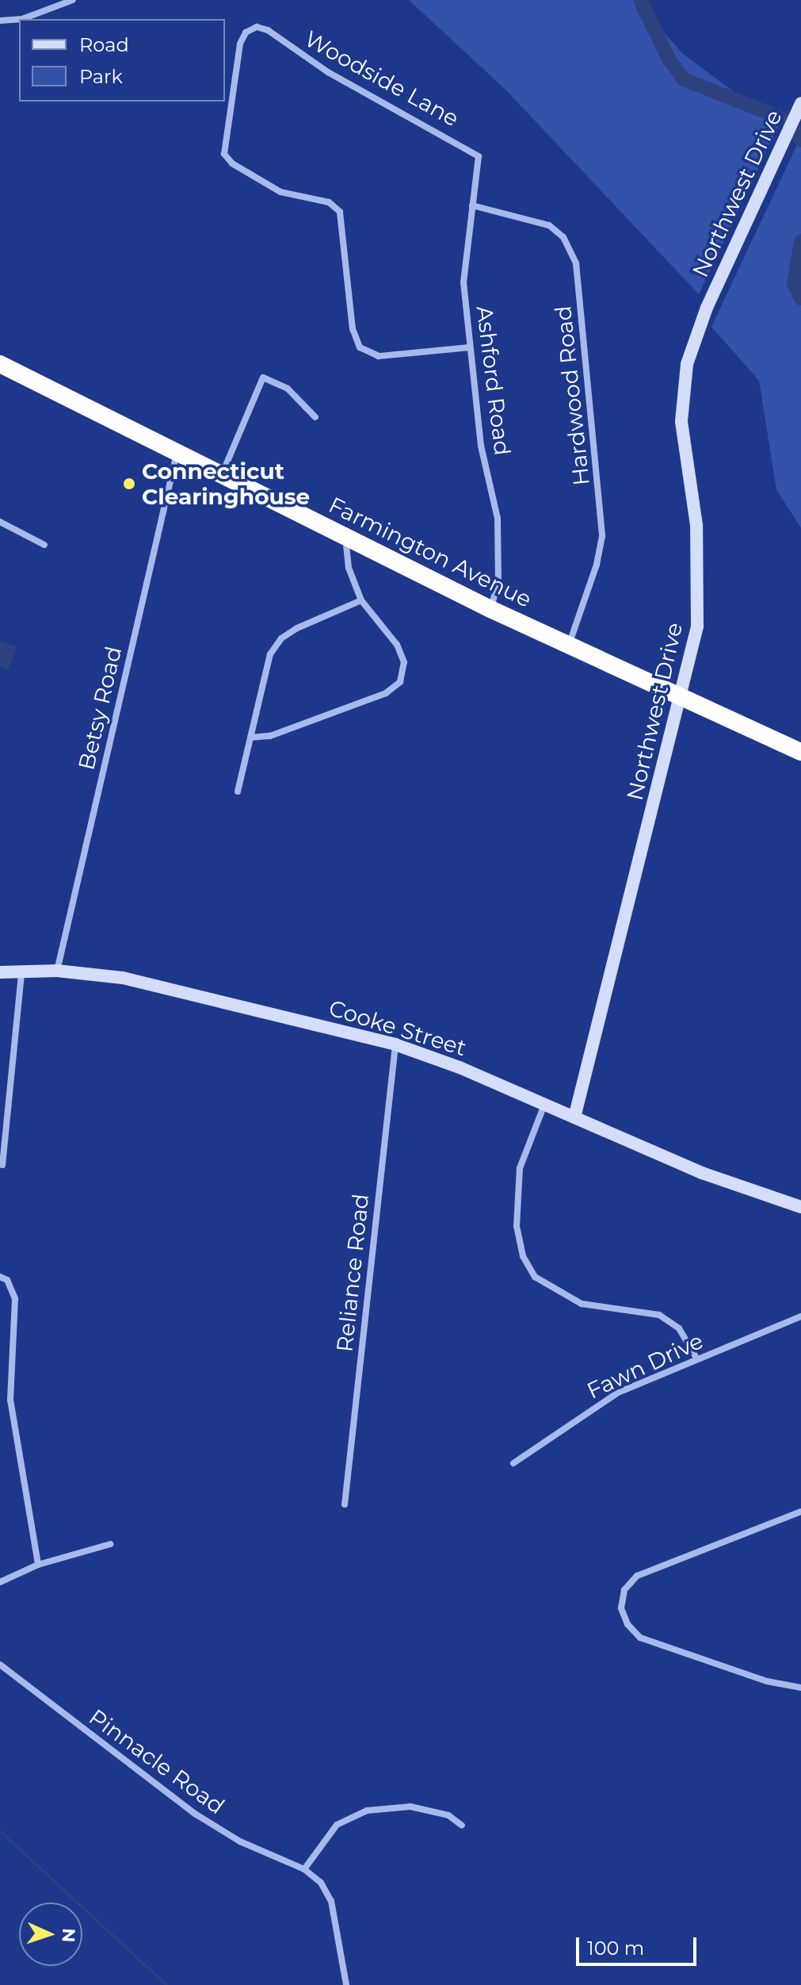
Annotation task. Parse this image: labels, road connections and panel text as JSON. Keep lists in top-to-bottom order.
{
  "streets": {
    "highway": ["Farmington Avenue"],
    "main road": ["Northwest Drive", "Cooke Street"],
    "street": [
      "Woodside Lane",
      "Ashford Road",
      "Hardwood Road",
      "Betsy Road",
      "Reliance Road",
      "Fawn Drive",
      "Pinnacle Road"
    ]
  },
  "crossings": [
    ["Woodside Lane", "Ashford Road"],
    ["Northwest Drive", "Farmington Avenue"],
    ["Northwest Drive", "Cooke Street"],
    ["Ashford Road", "Hardwood Road"],
    ["Ashford Road", "Farmington Avenue"],
    ["Hardwood Road", "Farmington Avenue"],
    ["Farmington Avenue", "Betsy Road"],
    ["Betsy Road", "Cooke Street"],
    ["Cooke Street", "Reliance Road"]
  ],
  "places": ["Connecticut Clearinghouse"],
  "legend": ["Road", "Park"],
  "scale_bar": "100 m",
  "north": "right"
}
